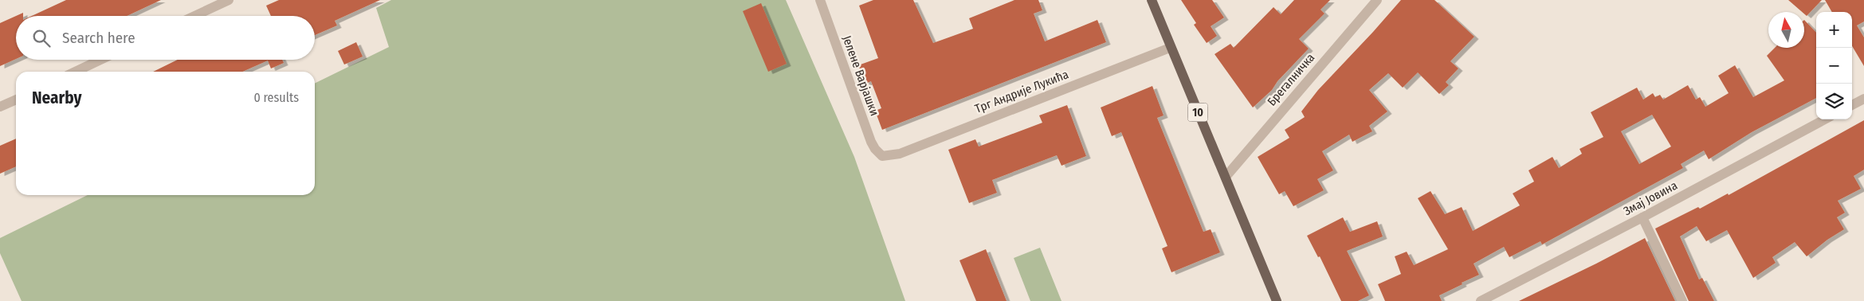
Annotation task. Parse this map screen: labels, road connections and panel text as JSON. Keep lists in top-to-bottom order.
{
  "streets": {
    "main road": ["10"],
    "street": [
      "Јелене Варјашки",
      "Брегалничка",
      "Трг Андрије Лукића",
      "Змај Јовина"
    ]
  },
  "crossings": [
    ["Јелене Варјашки", "Трг Андрије Лукића"],
    ["Брегалничка", "10"],
    ["Трг Андрије Лукића", "10"]
  ],
  "north": "top",
  "page": {
    "map_buttons": ["+", "−"],
    "search": "Search here",
    "heading": ["Nearby", "0 results"]
  }
}
